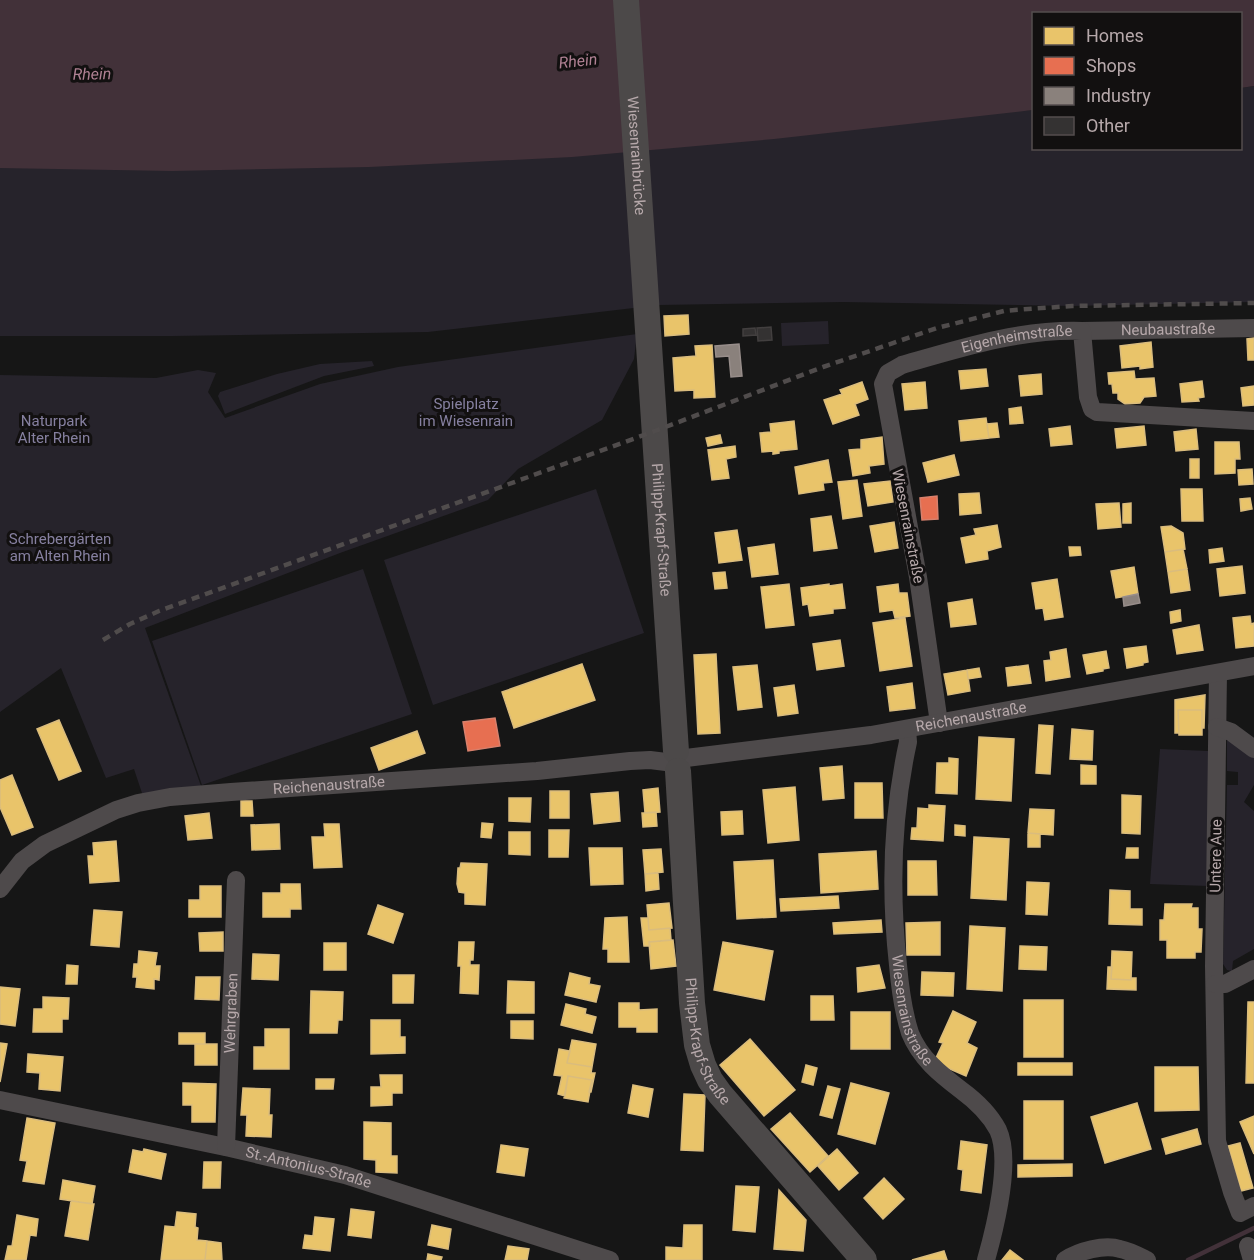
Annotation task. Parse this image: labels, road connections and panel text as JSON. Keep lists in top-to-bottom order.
{
  "streets": {
    "street": [
      "Wiesenrainbrücke",
      "Neubaustraße",
      "Eigenheimstraße",
      "Wiesenrainstraße",
      "Philipp-Krapf-Straße",
      "Reichenaustraße",
      "Untere Aue",
      "Wehrgraben",
      "St.-Antonius-Straße"
    ]
  },
  "crossings": [
    ["Wiesenrainbrücke", "Philipp-Krapf-Straße"],
    ["Neubaustraße", "Eigenheimstraße"],
    ["Eigenheimstraße", "Wiesenrainstraße"],
    ["Wiesenrainstraße", "Reichenaustraße"],
    ["Philipp-Krapf-Straße", "Reichenaustraße"],
    ["Reichenaustraße", "Untere Aue"],
    ["Wehrgraben", "St.-Antonius-Straße"]
  ],
  "water": ["Rhein"],
  "parks": ["Spielplatz im Wiesenrain", "Naturpark Alter Rhein", "Schrebergärten am Alten Rhein"],
  "legend": [
    "Homes",
    "Shops",
    "Industry",
    "Other"
  ]
}
